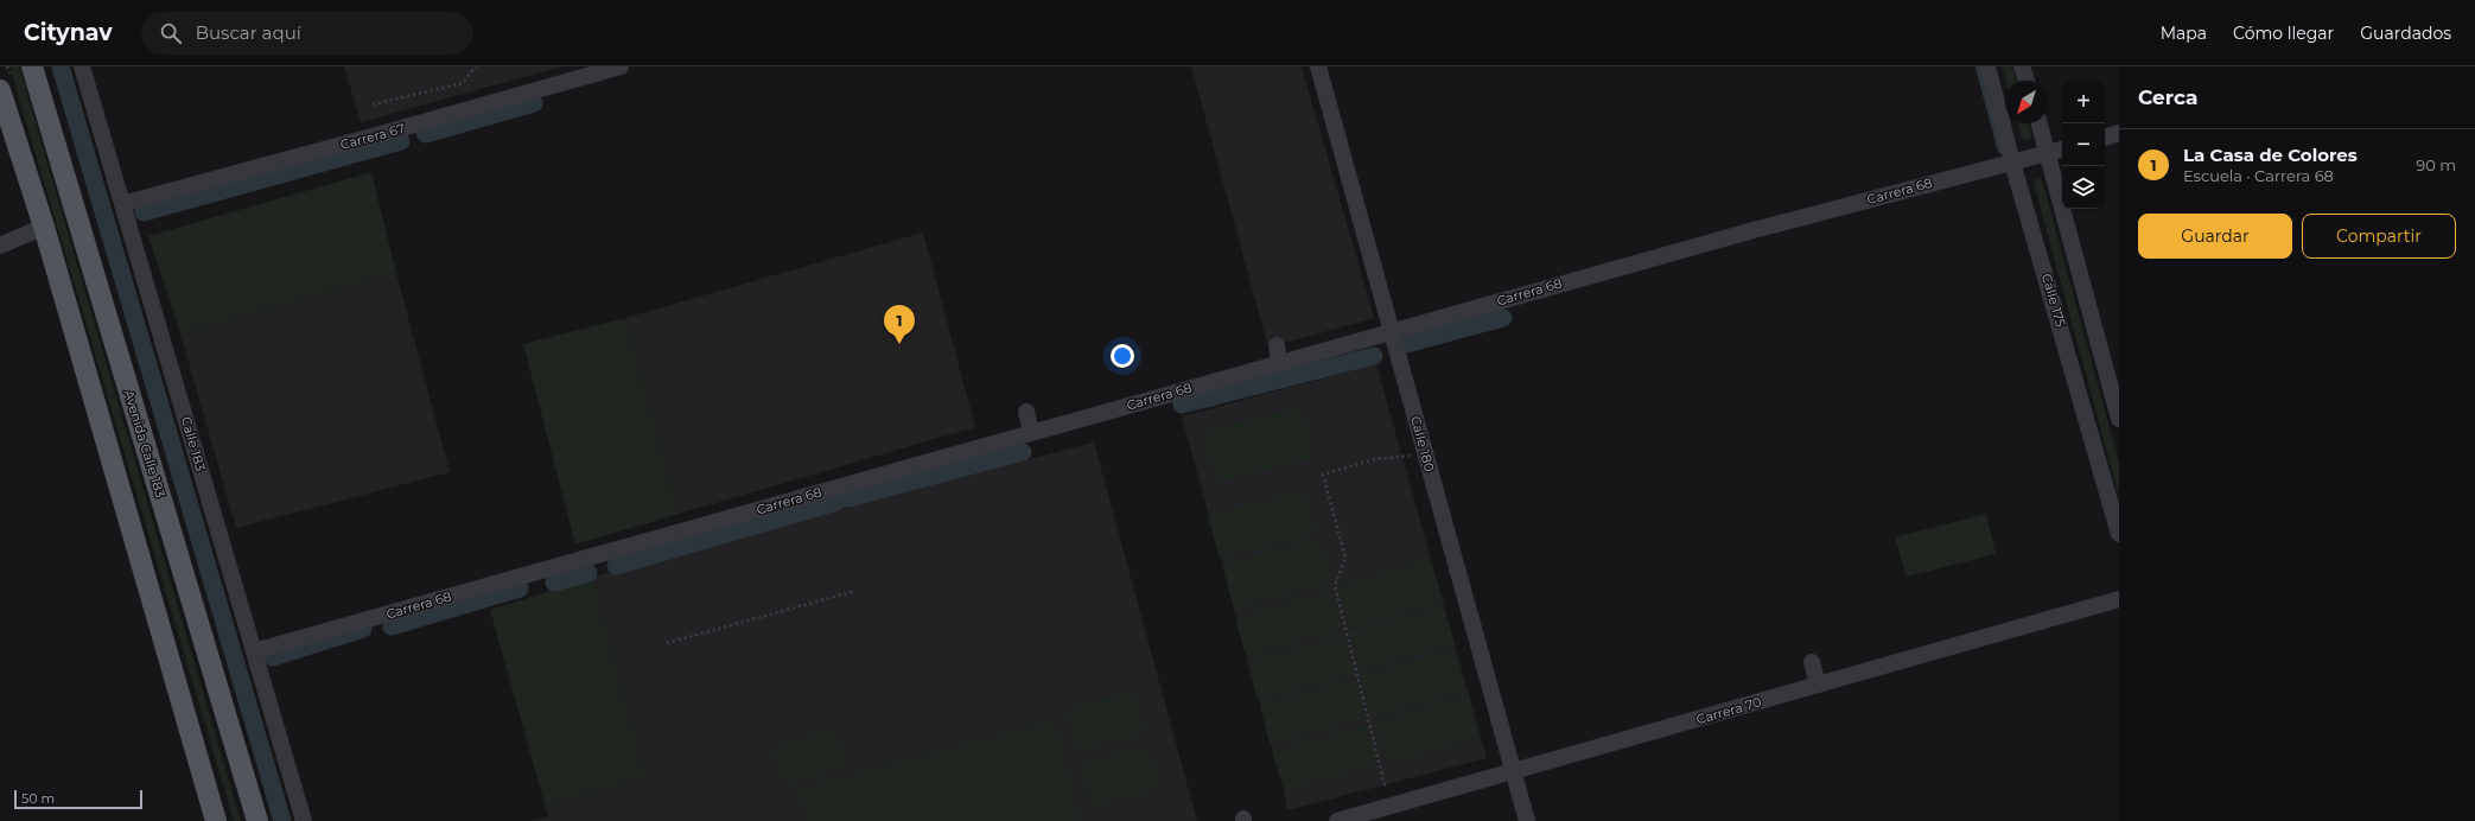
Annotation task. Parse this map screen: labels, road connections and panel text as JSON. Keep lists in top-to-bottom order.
{
  "streets": {
    "main road": ["Avenida Calle 183"],
    "street": [
      "Carrera 67",
      "Carrera 68",
      "Calle 175",
      "Calle 183",
      "Calle 180",
      "Carrera 70"
    ]
  },
  "crossings": [
    ["Carrera 67", "Calle 183"],
    ["Carrera 68", "Calle 175"],
    ["Carrera 68", "Calle 183"],
    ["Carrera 68", "Calle 180"],
    ["Calle 180", "Carrera 70"]
  ],
  "scale_bar": "50 m",
  "north": "bottom left",
  "page": {
    "header": "Citynav",
    "search": "Buscar aquí",
    "nav": ["Mapa", "Cómo llegar", "Guardados"],
    "heading": "Cerca",
    "map_buttons": ["+", "−"],
    "list": [
      {
        "mark": "1",
        "name": "La Casa de Colores",
        "note": "Escuela · Carrera 68",
        "value": "90 m"
      }
    ],
    "buttons": ["Guardar", "Compartir"],
    "pins": "1",
    "scale": "50 m"
  }
}
